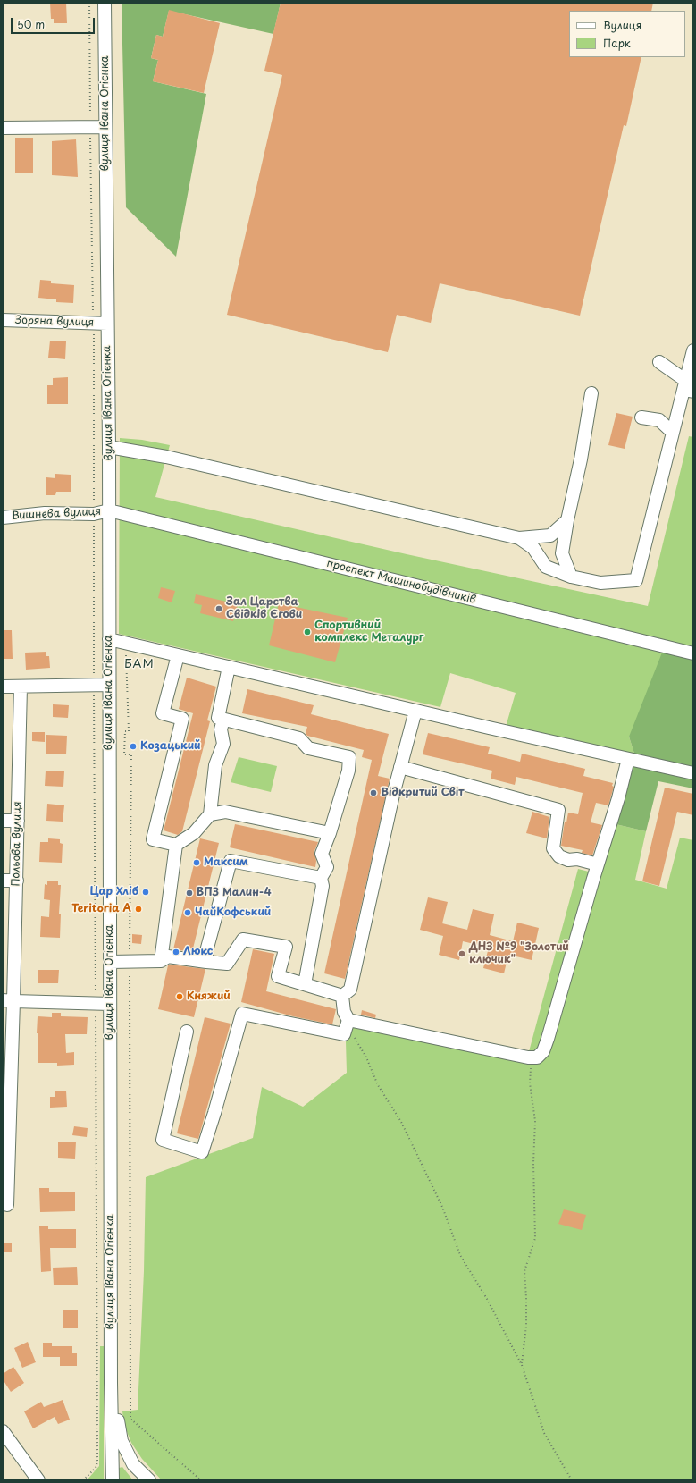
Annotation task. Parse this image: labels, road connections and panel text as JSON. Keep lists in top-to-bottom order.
{
  "streets": {
    "street": [
      "вулиця Івана Огієнка",
      "Зоряна вулиця",
      "Вишнева вулиця",
      "проспект Машинобудівників",
      "Польова вулиця"
    ]
  },
  "crossings": [
    ["вулиця Івана Огієнка", "Зоряна вулиця"],
    ["вулиця Івана Огієнка", "Вишнева вулиця"],
    ["вулиця Івана Огієнка", "проспект Машинобудівників"],
    ["Вишнева вулиця", "проспект Машинобудівників"]
  ],
  "districts": ["БАМ"],
  "places": [
    "Зал Царства Свідків Єгови",
    "Спортивний комплекс Металург",
    "Козацький",
    "Відкритий Світ",
    "Максим",
    "Цар Хліб",
    "ВПЗ Малин-4",
    "Teritoria A",
    "ЧайКофський",
    "Люкс",
    "ДНЗ №9 \"Золотий ключик\"",
    "Княжий"
  ],
  "legend": ["Вулиця", "Парк"],
  "scale_bar": "50 m"
}
